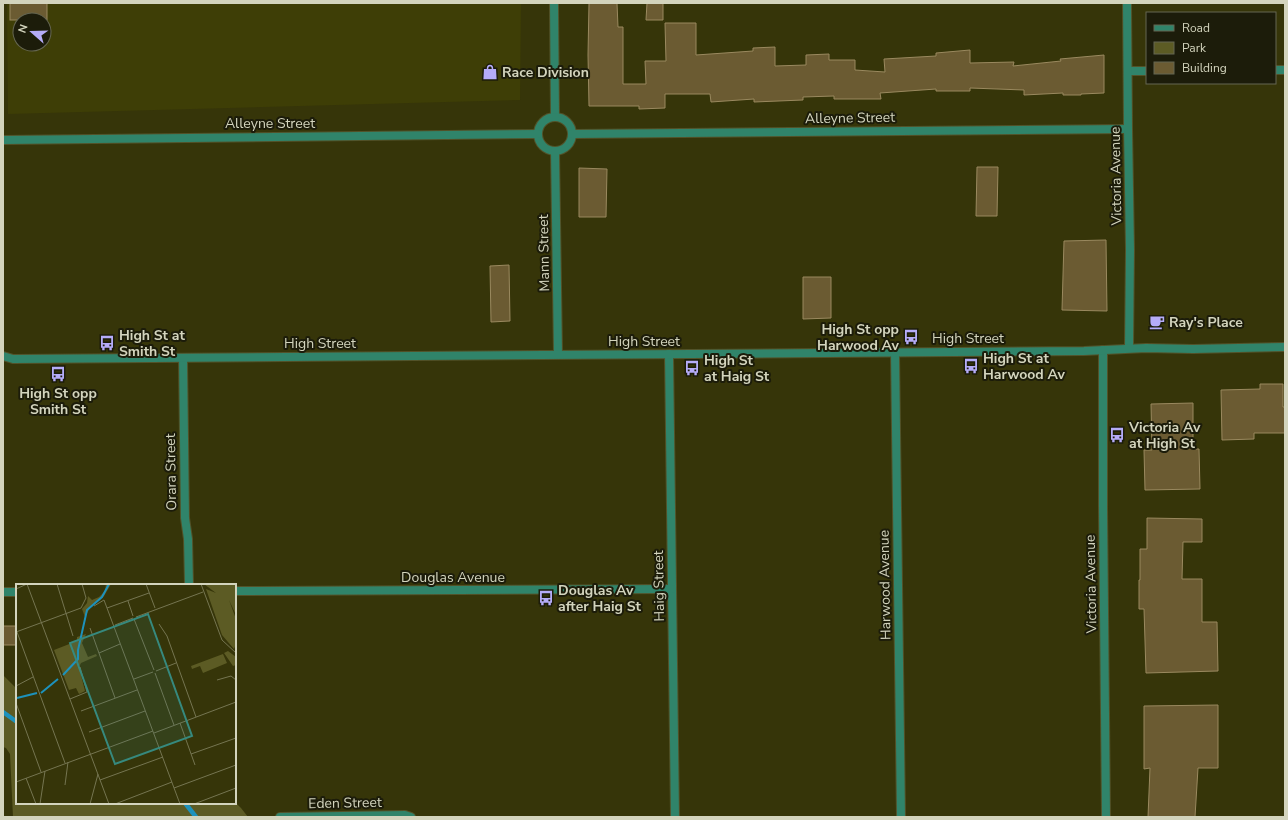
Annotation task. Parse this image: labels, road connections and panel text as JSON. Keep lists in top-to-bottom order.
{
  "streets": {
    "street": [
      "Alleyne Street",
      "Victoria Avenue",
      "Mann Street",
      "High Street",
      "Orara Street",
      "Douglas Avenue",
      "Harwood Avenue",
      "Haig Street",
      "Eden Street"
    ]
  },
  "crossings": [
    ["Alleyne Street", "Victoria Avenue"],
    ["Alleyne Street", "Mann Street"],
    ["Victoria Avenue", "High Street"],
    ["Mann Street", "High Street"],
    ["High Street", "Orara Street"],
    ["High Street", "Harwood Avenue"],
    ["High Street", "Haig Street"],
    ["Douglas Avenue", "Haig Street"]
  ],
  "places": {
    "shop": ["Race Division"],
    "cafe": ["Ray's Place"],
    "bus stop": [
      "High St opp Harwood Av",
      "High St at Smith St",
      "High St at Harwood Av",
      "High St at Haig St",
      "High St opp Smith St",
      "Victoria Av at High St",
      "Douglas Av after Haig St"
    ]
  },
  "legend": ["Road", "Park", "Building"],
  "north": "left"
}
